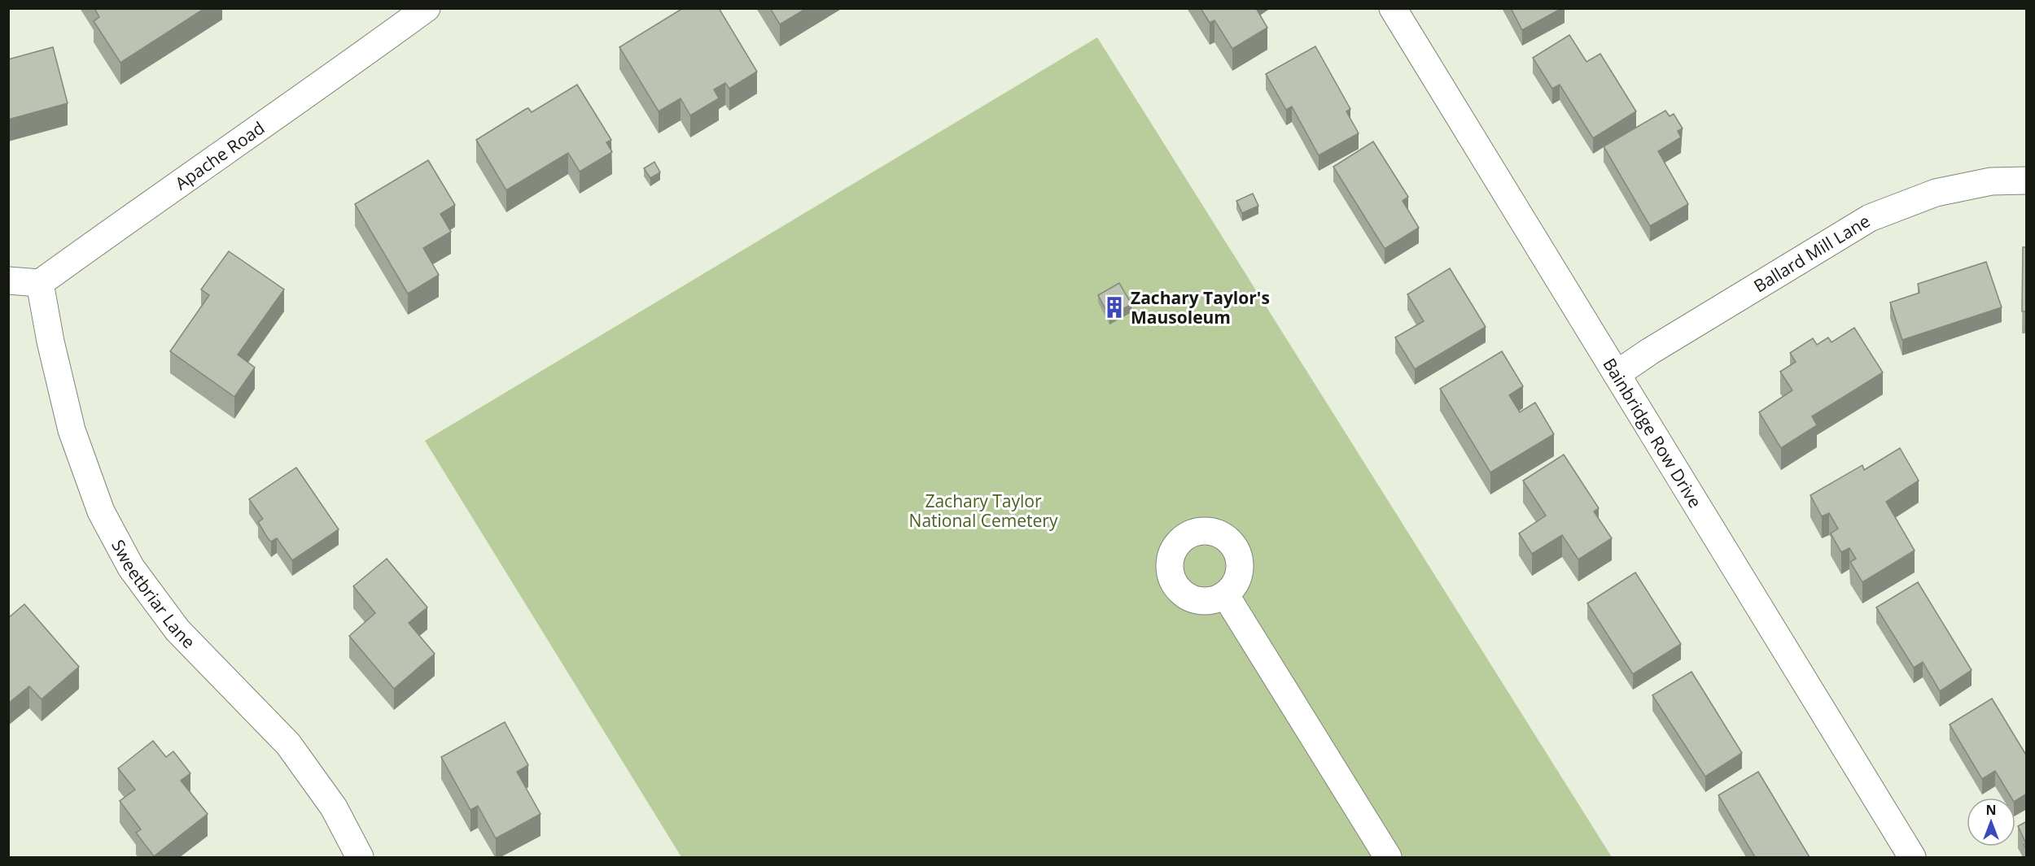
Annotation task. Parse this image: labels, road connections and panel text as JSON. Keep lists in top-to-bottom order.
{
  "streets": {
    "street": [
      "Apache Road",
      "Ballard Mill Lane",
      "Bainbridge Row Drive",
      "Sweetbriar Lane"
    ]
  },
  "crossings": [
    ["Apache Road", "Sweetbriar Lane"],
    ["Ballard Mill Lane", "Bainbridge Row Drive"]
  ],
  "parks": ["Zachary Taylor National Cemetery"],
  "places": {
    "building": ["Zachary Taylor's Mausoleum"]
  },
  "north": "top"
}
